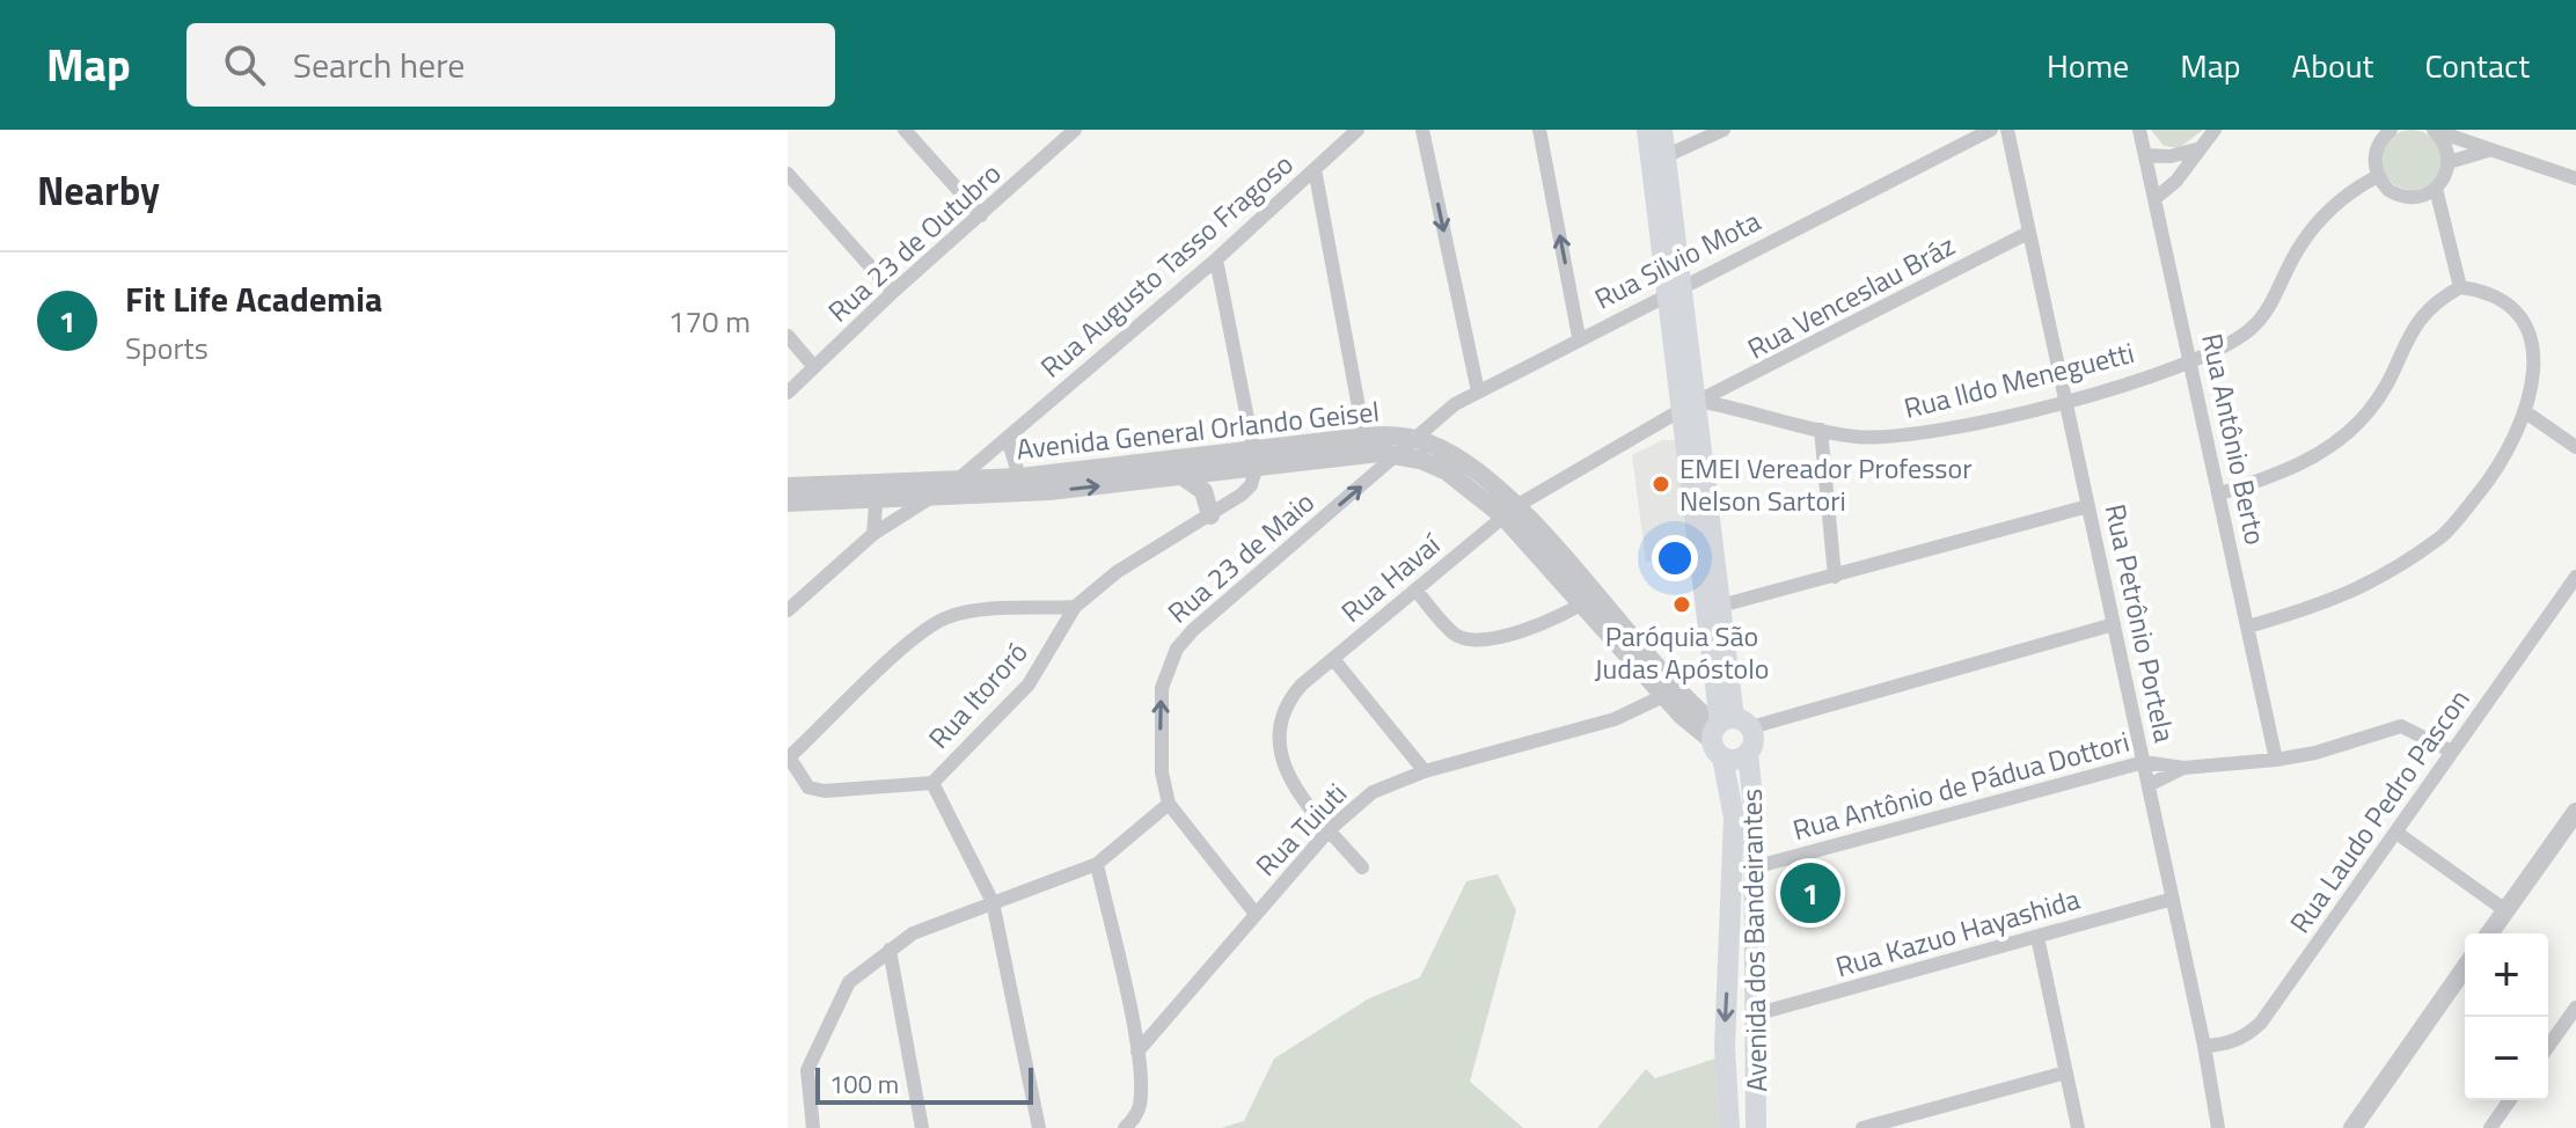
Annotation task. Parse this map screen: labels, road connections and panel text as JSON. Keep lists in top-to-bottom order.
{
  "streets": {
    "main road": ["Avenida dos Bandeirantes"],
    "street": [
      "Rua 23 de Outubro",
      "Rua Silvio Mota",
      "Rua Augusto Tasso Fragoso",
      "Rua Venceslau Bráz",
      "Rua Ildo Meneguetti",
      "Avenida General Orlando Geisel",
      "Rua Antônio Berto",
      "Rua 23 de Maio",
      "Rua Havaí",
      "Rua Petrônio Portela",
      "Rua Itororó",
      "Rua Antônio de Pádua Dottori",
      "Rua Laudo Pedro Pascon",
      "Rua Tuiuti",
      "Rua Kazuo Hayashida"
    ]
  },
  "crossings": [
    ["Rua Silvio Mota", "Avenida General Orlando Geisel"],
    ["Rua Silvio Mota", "Rua 23 de Maio"],
    ["Rua Silvio Mota", "Avenida dos Bandeirantes"],
    ["Rua Augusto Tasso Fragoso", "Avenida General Orlando Geisel"],
    ["Rua Venceslau Bráz", "Rua Ildo Meneguetti"],
    ["Rua Venceslau Bráz", "Rua Havaí"],
    ["Rua Venceslau Bráz", "Rua Petrônio Portela"],
    ["Rua Venceslau Bráz", "Avenida dos Bandeirantes"],
    ["Rua Ildo Meneguetti", "Rua Antônio Berto"],
    ["Rua Ildo Meneguetti", "Rua Havaí"],
    ["Rua Ildo Meneguetti", "Rua Petrônio Portela"],
    ["Rua Ildo Meneguetti", "Avenida dos Bandeirantes"],
    ["Avenida General Orlando Geisel", "Rua 23 de Maio"],
    ["Avenida General Orlando Geisel", "Rua Havaí"],
    ["Avenida General Orlando Geisel", "Rua Itororó"],
    ["Avenida General Orlando Geisel", "Rua Tuiuti"],
    ["Avenida General Orlando Geisel", "Avenida dos Bandeirantes"],
    ["Rua Antônio Berto", "Rua Antônio de Pádua Dottori"],
    ["Rua 23 de Maio", "Rua Tuiuti"],
    ["Rua Havaí", "Rua Tuiuti"],
    ["Rua Havaí", "Avenida dos Bandeirantes"],
    ["Rua Petrônio Portela", "Rua Antônio de Pádua Dottori"],
    ["Rua Petrônio Portela", "Rua Laudo Pedro Pascon"],
    ["Rua Petrônio Portela", "Rua Kazuo Hayashida"],
    ["Rua Antônio de Pádua Dottori", "Rua Laudo Pedro Pascon"],
    ["Rua Antônio de Pádua Dottori", "Avenida dos Bandeirantes"],
    ["Rua Kazuo Hayashida", "Avenida dos Bandeirantes"]
  ],
  "one_way": ["Rua 23 de Maio"],
  "places": ["EMEI Vereador Professor Nelson Sartori", "Paróquia São Judas Apóstolo"],
  "scale_bar": "100 m",
  "page": {
    "header": "Map",
    "search": "Search here",
    "nav": [
      "Home",
      "Map",
      "About",
      "Contact"
    ],
    "heading": "Nearby",
    "list": [
      {
        "mark": "1",
        "name": "Fit Life Academia",
        "note": "Sports",
        "value": "170 m"
      }
    ],
    "pins": "1",
    "map_buttons": ["+", "−"],
    "scale": "100 m"
  }
}
